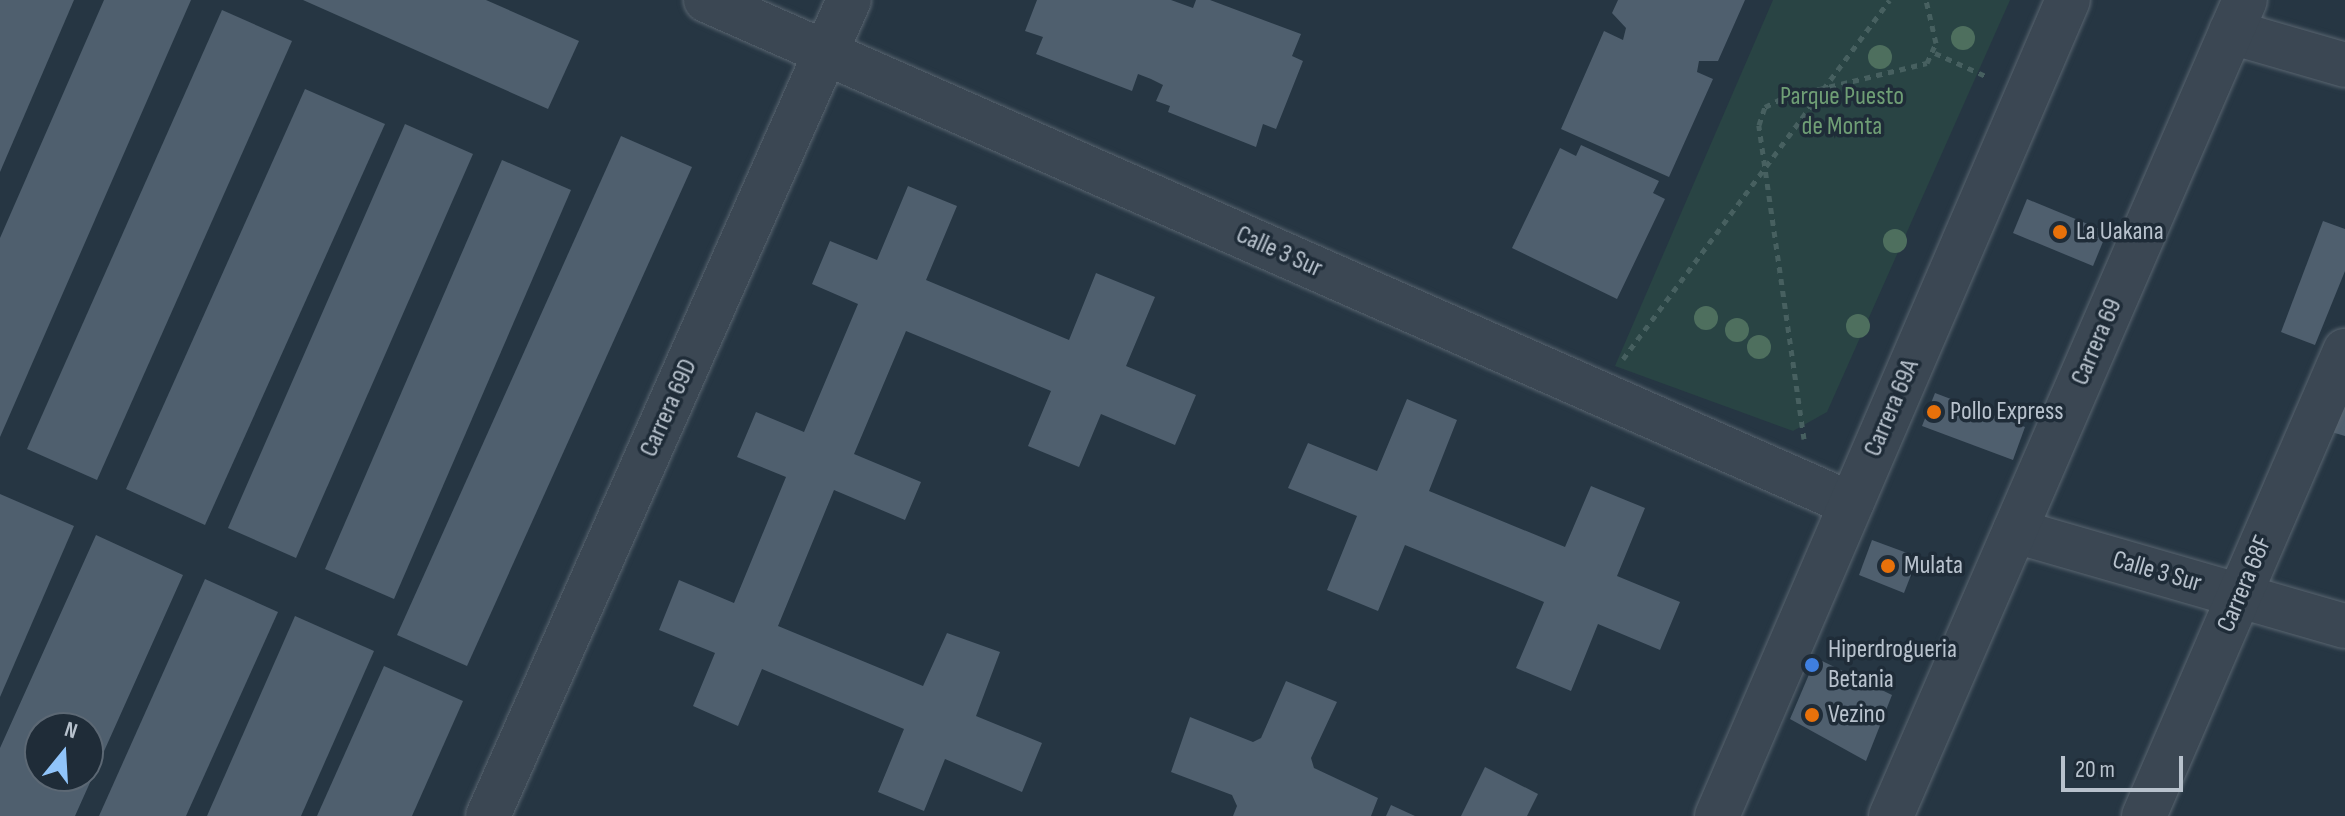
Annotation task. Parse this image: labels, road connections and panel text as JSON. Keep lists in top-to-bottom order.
{
  "streets": {
    "street": [
      "Calle 3 Sur",
      "Carrera 69",
      "Carrera 69D",
      "Carrera 69A",
      "Carrera 68F"
    ]
  },
  "crossings": [
    ["Calle 3 Sur", "Carrera 69"],
    ["Calle 3 Sur", "Carrera 69D"],
    ["Calle 3 Sur", "Carrera 69A"],
    ["Calle 3 Sur", "Carrera 68F"]
  ],
  "parks": ["Parque Puesto de Monta"],
  "places": [
    "La Uakana",
    "Pollo Express",
    "Mulata",
    "Hiperdrogueria Betania",
    "Vezino"
  ],
  "scale_bar": "20 m",
  "north": "top"
}
